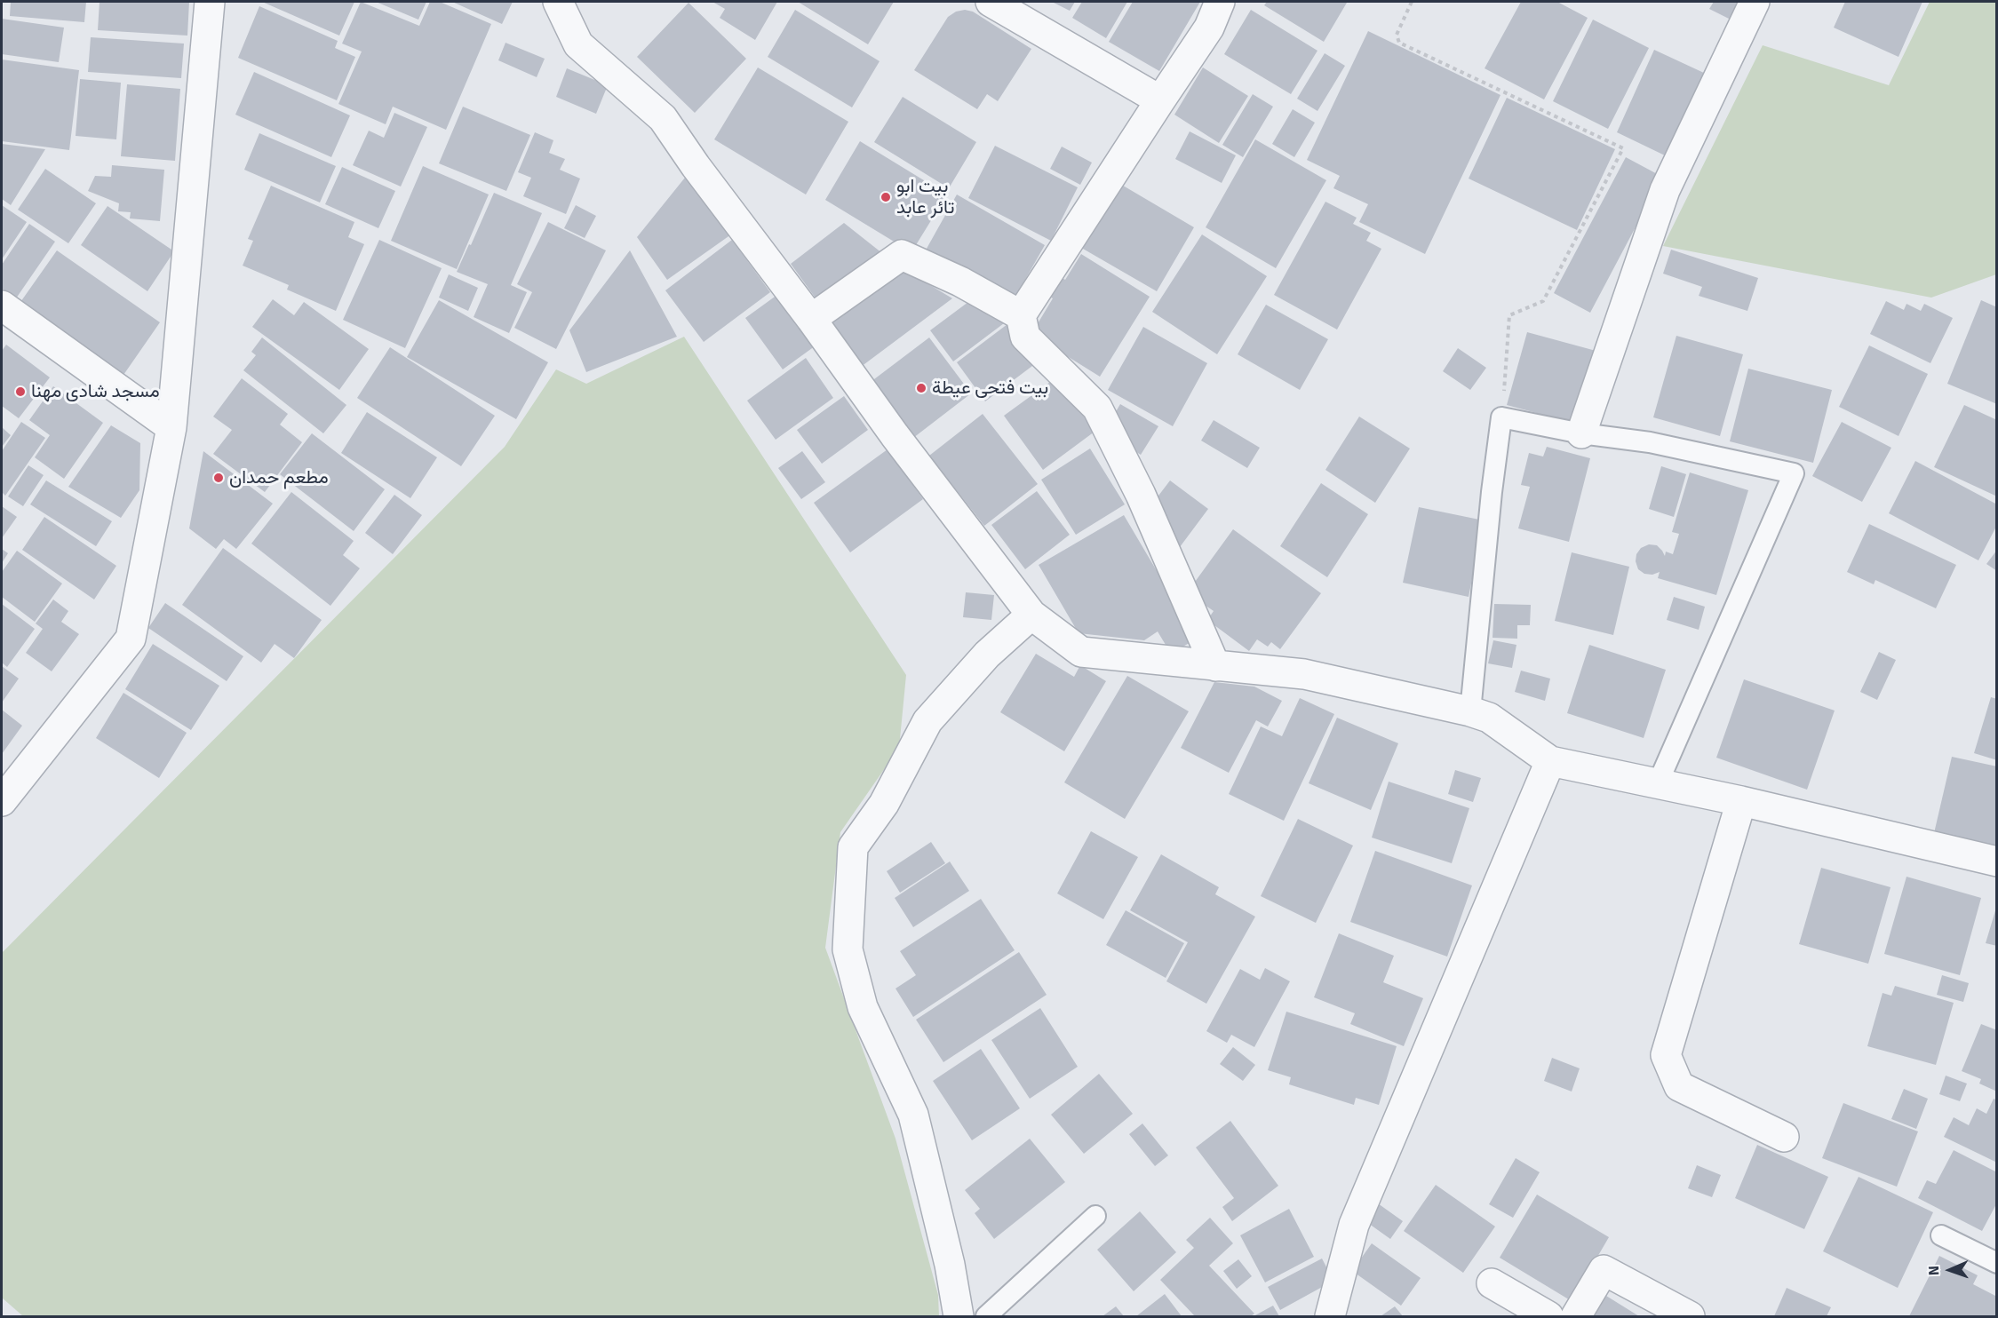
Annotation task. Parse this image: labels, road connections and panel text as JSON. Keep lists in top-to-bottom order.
{
  "places": [
    "بيت ابو تائر عابد",
    "بيت فتحى عيطة",
    "مسجد شادى مهنا",
    "مطعم حمدان"
  ],
  "north": "left"
}
